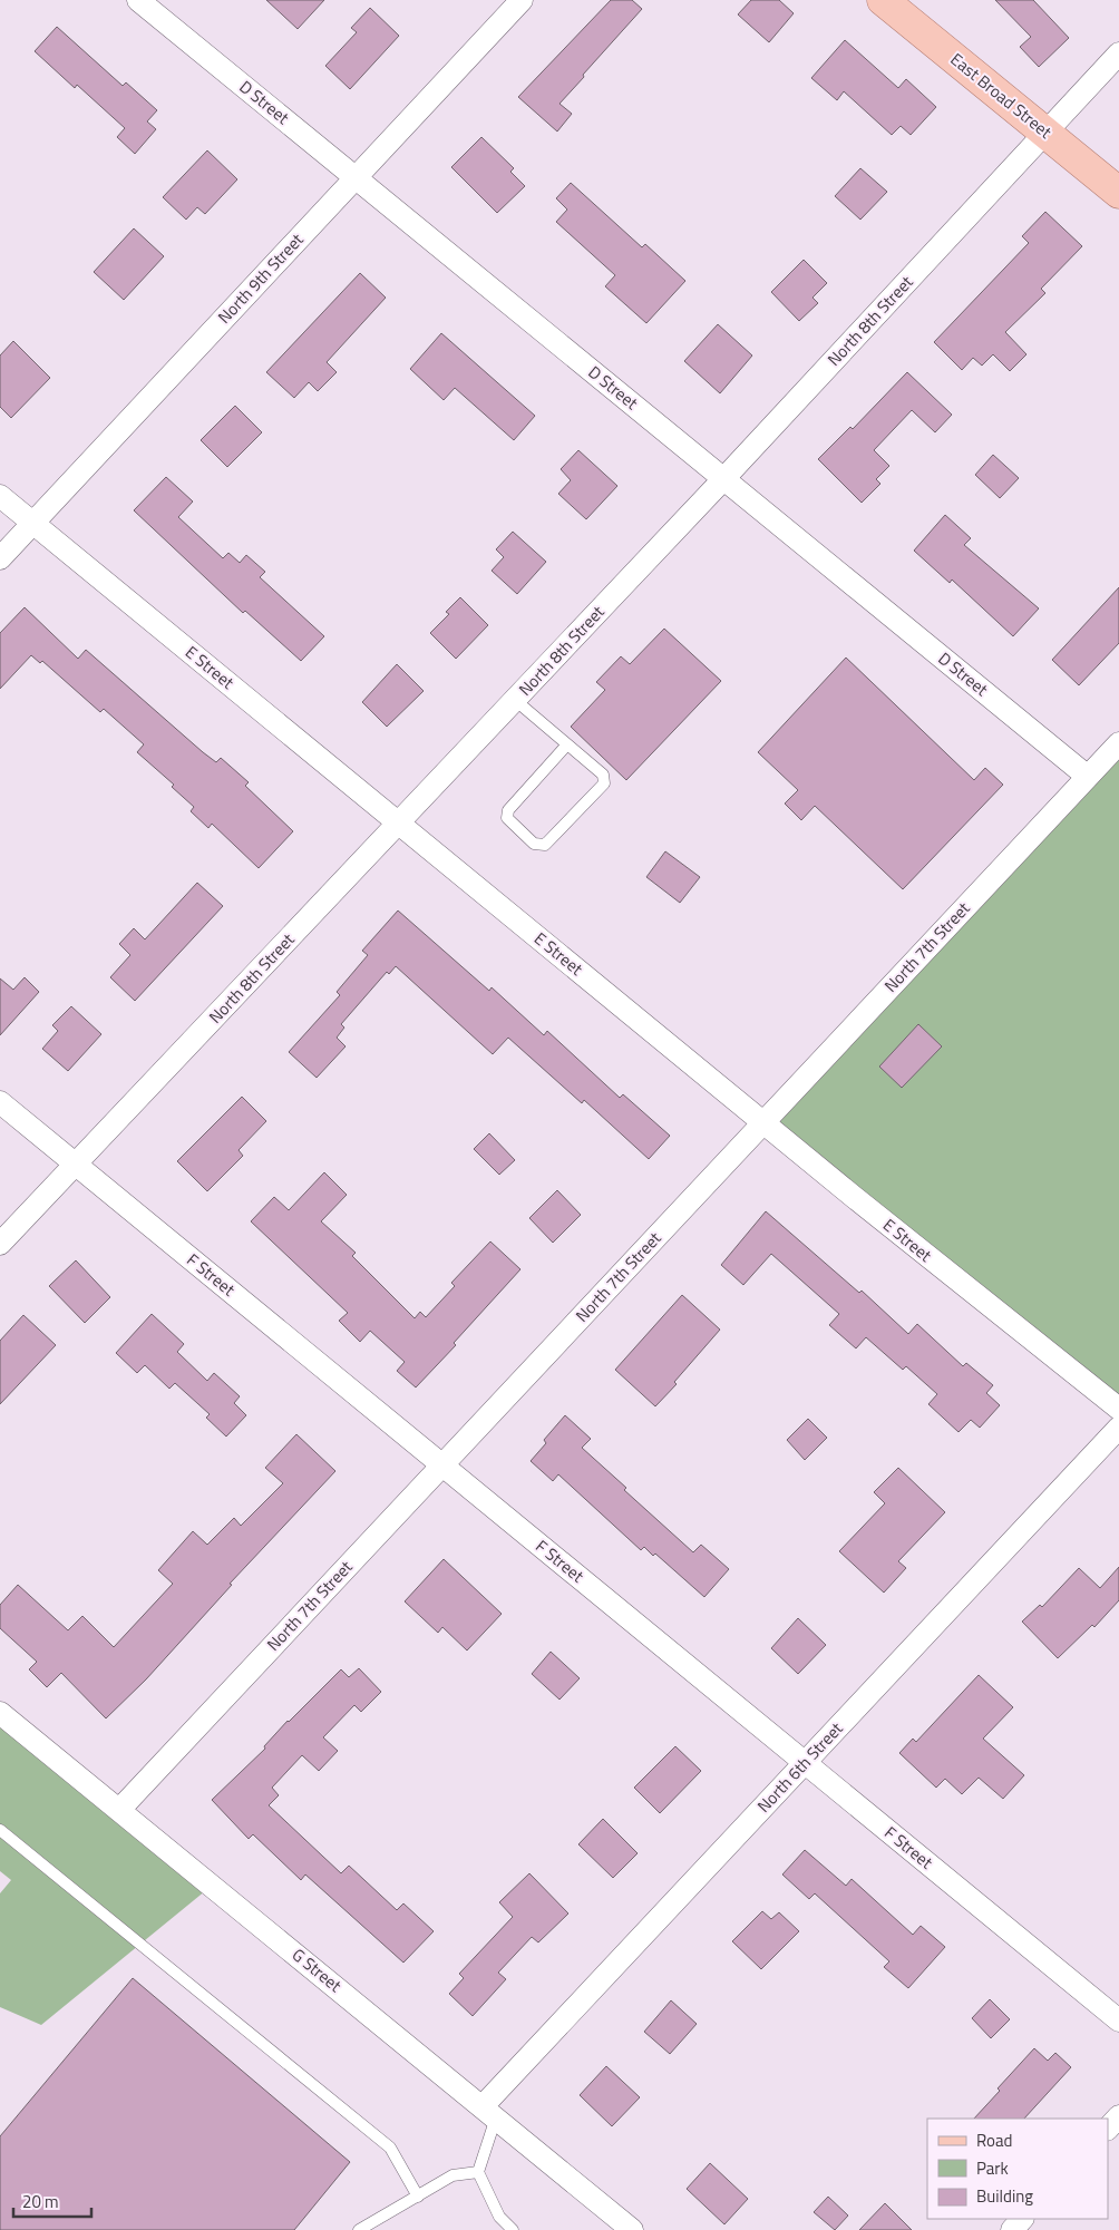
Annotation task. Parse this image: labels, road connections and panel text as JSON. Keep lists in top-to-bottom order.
{
  "streets": {
    "main road": ["East Broad Street"],
    "street": [
      "D Street",
      "North 9th Street",
      "North 8th Street",
      "E Street",
      "North 7th Street",
      "F Street",
      "North 6th Street",
      "G Street"
    ]
  },
  "crossings": [
    ["East Broad Street", "North 8th Street"],
    ["D Street", "North 9th Street"],
    ["D Street", "North 8th Street"],
    ["D Street", "North 7th Street"],
    ["North 9th Street", "E Street"],
    ["North 8th Street", "E Street"],
    ["North 8th Street", "F Street"],
    ["E Street", "North 7th Street"],
    ["North 7th Street", "F Street"],
    ["North 7th Street", "G Street"],
    ["F Street", "North 6th Street"],
    ["North 6th Street", "G Street"]
  ],
  "legend": ["Road", "Park", "Building"],
  "scale_bar": "20 m"
}
